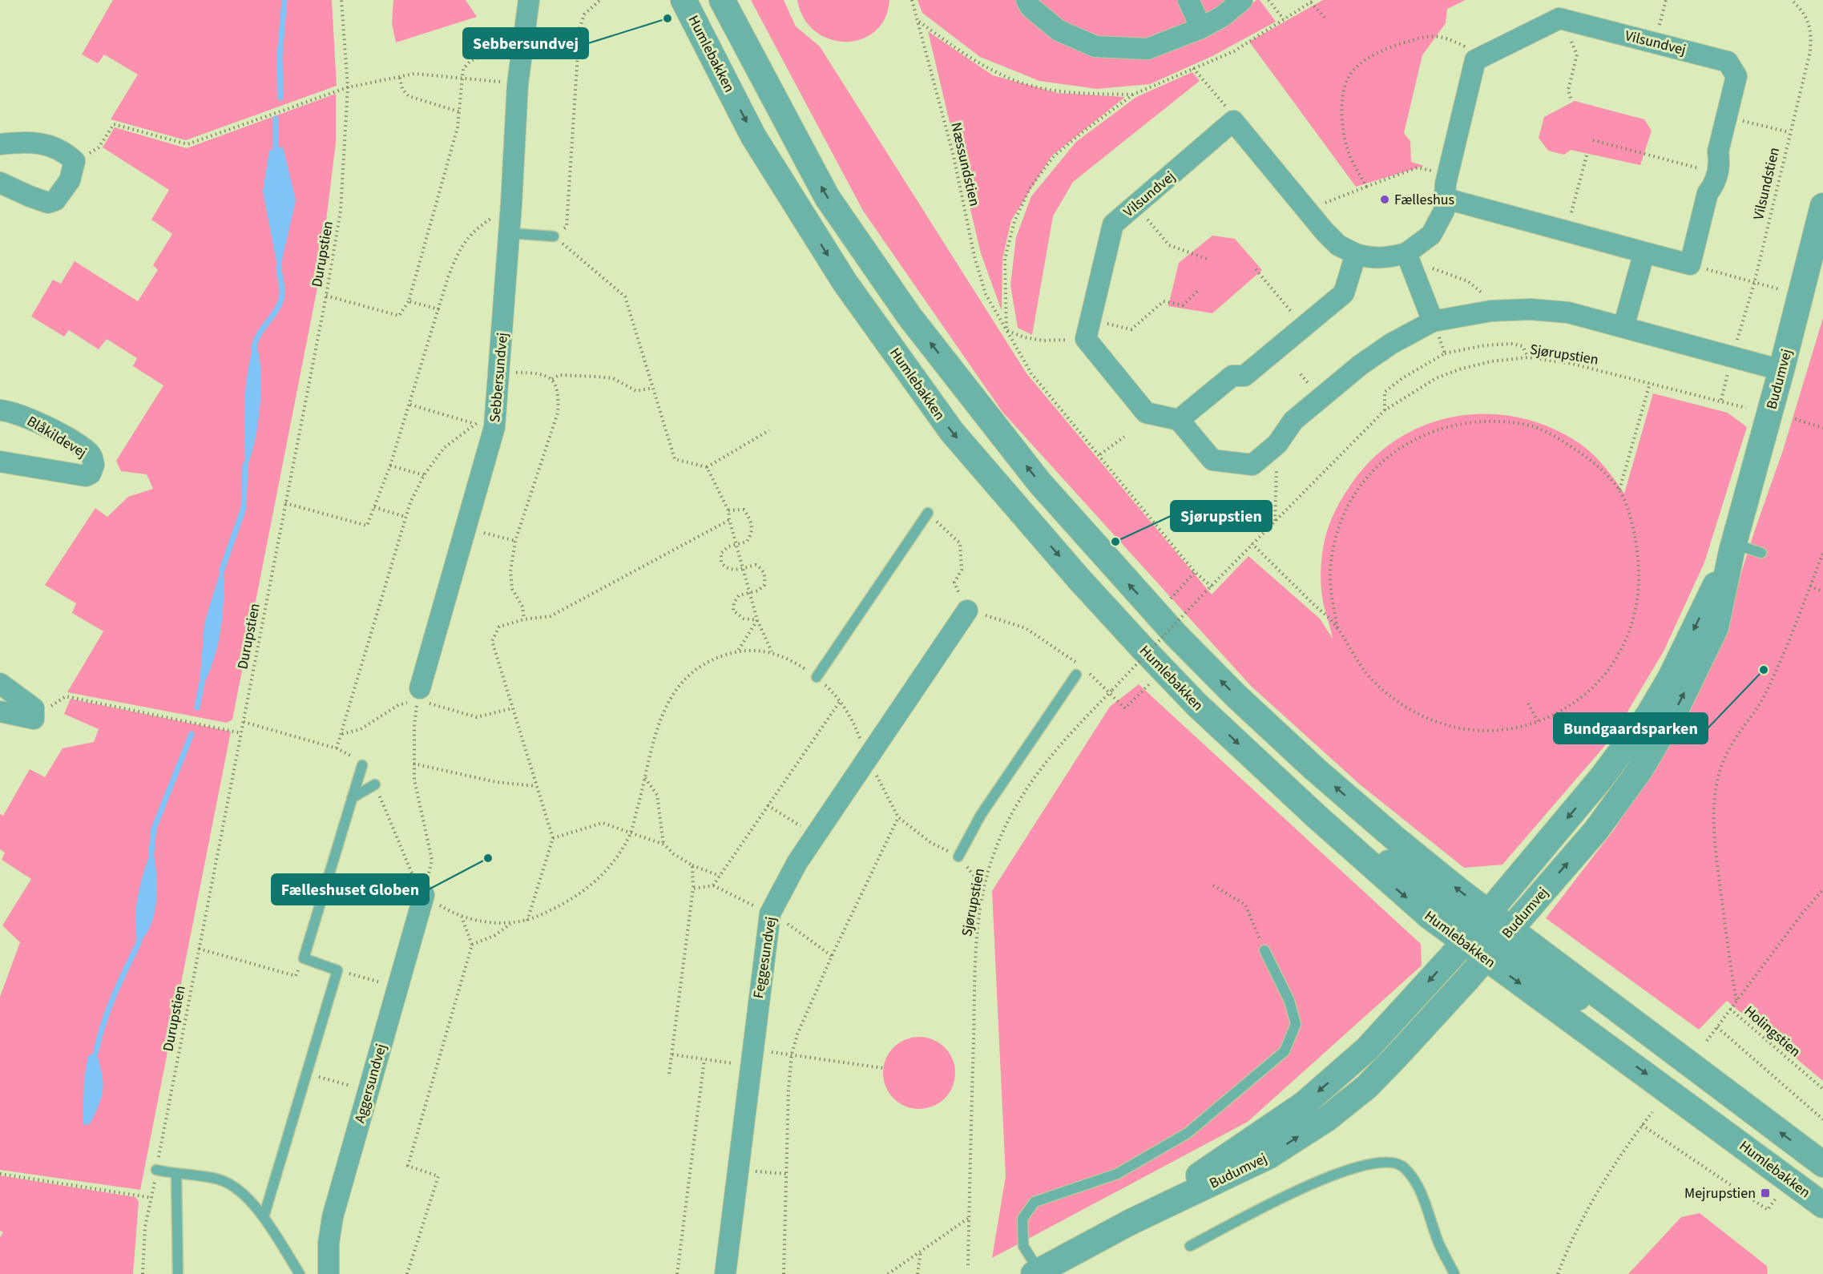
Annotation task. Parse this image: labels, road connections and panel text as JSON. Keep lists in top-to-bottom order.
{
  "streets": {
    "street": [
      "Vilsundvej",
      "Humlebakken",
      "Sebbersundvej",
      "Budumvej",
      "Blåkildevej",
      "Feggesundvej",
      "Aggersundvej"
    ],
    "path": [
      "Næssundstien",
      "Vilsundstien",
      "Durupstien",
      "Sjørupstien",
      "Holingstien"
    ]
  },
  "crossings": [
    ["Vilsundvej", "Næssundstien"],
    ["Humlebakken", "Budumvej"],
    ["Vilsundstien", "Sjørupstien"]
  ],
  "places": {
    "other": [
      "Sebbersundvej",
      "Fælleshus",
      "Sjørupstien",
      "Bundgaardsparken",
      "Fælleshuset Globen"
    ],
    "transit": ["Mejrupstien"]
  }
}
